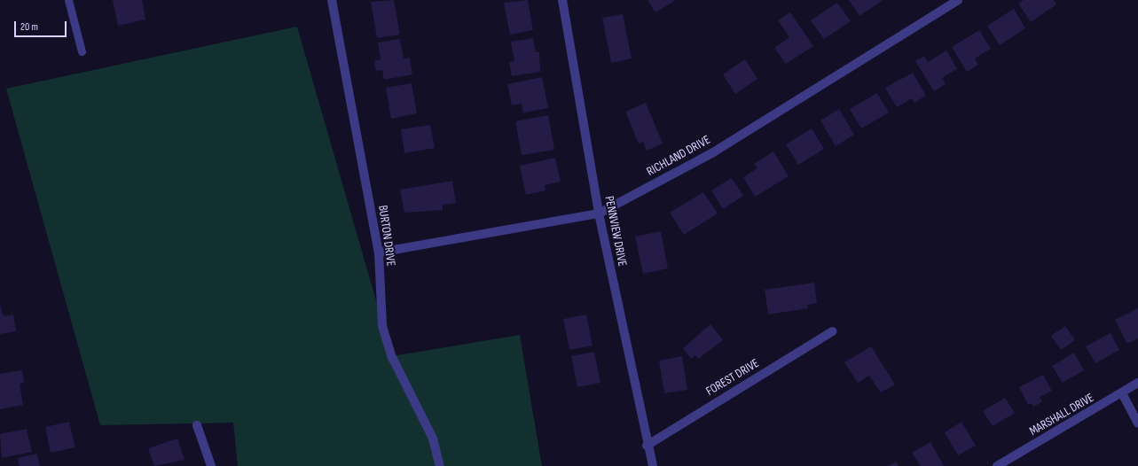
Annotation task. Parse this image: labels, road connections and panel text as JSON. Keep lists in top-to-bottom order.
{
  "streets": {
    "street": [
      "RICHLAND DRIVE",
      "PENNVIEW DRIVE",
      "BURTON DRIVE",
      "FOREST DRIVE",
      "MARSHALL DRIVE"
    ]
  },
  "crossings": [
    ["RICHLAND DRIVE", "PENNVIEW DRIVE"],
    ["RICHLAND DRIVE", "BURTON DRIVE"],
    ["PENNVIEW DRIVE", "FOREST DRIVE"]
  ],
  "scale_bar": "20 m"
}
